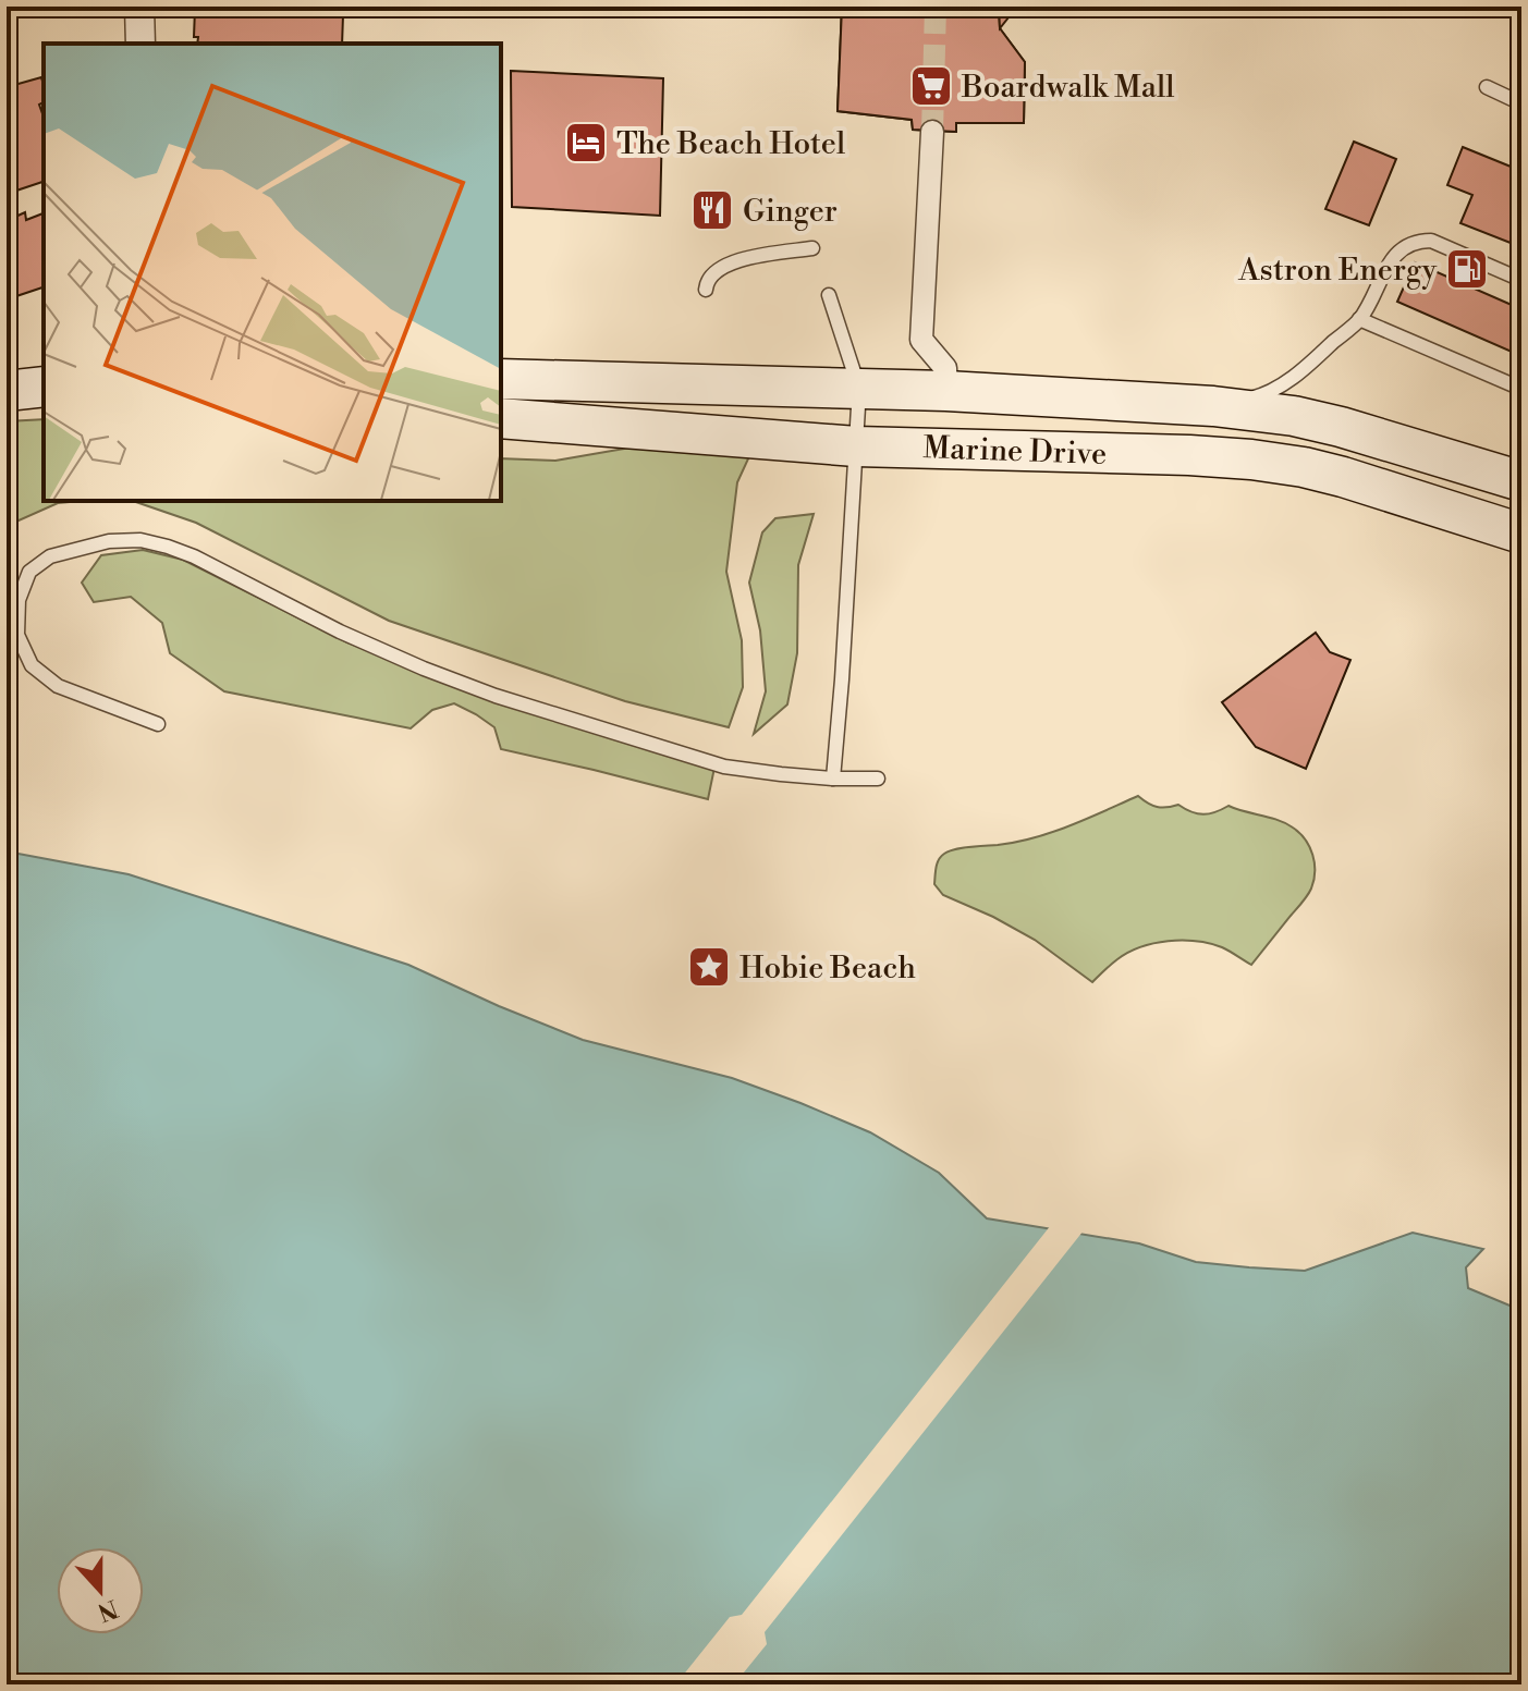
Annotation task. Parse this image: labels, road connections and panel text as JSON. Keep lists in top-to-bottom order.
{
  "streets": {
    "main road": ["Marine Drive"]
  },
  "places": {
    "supermarket": ["Boardwalk Mall"],
    "hotel": ["The Beach Hotel"],
    "restaurant": ["Ginger"],
    "fuel station": ["Astron Energy"],
    "place": ["Hobie Beach"]
  },
  "north": "bottom"
}
